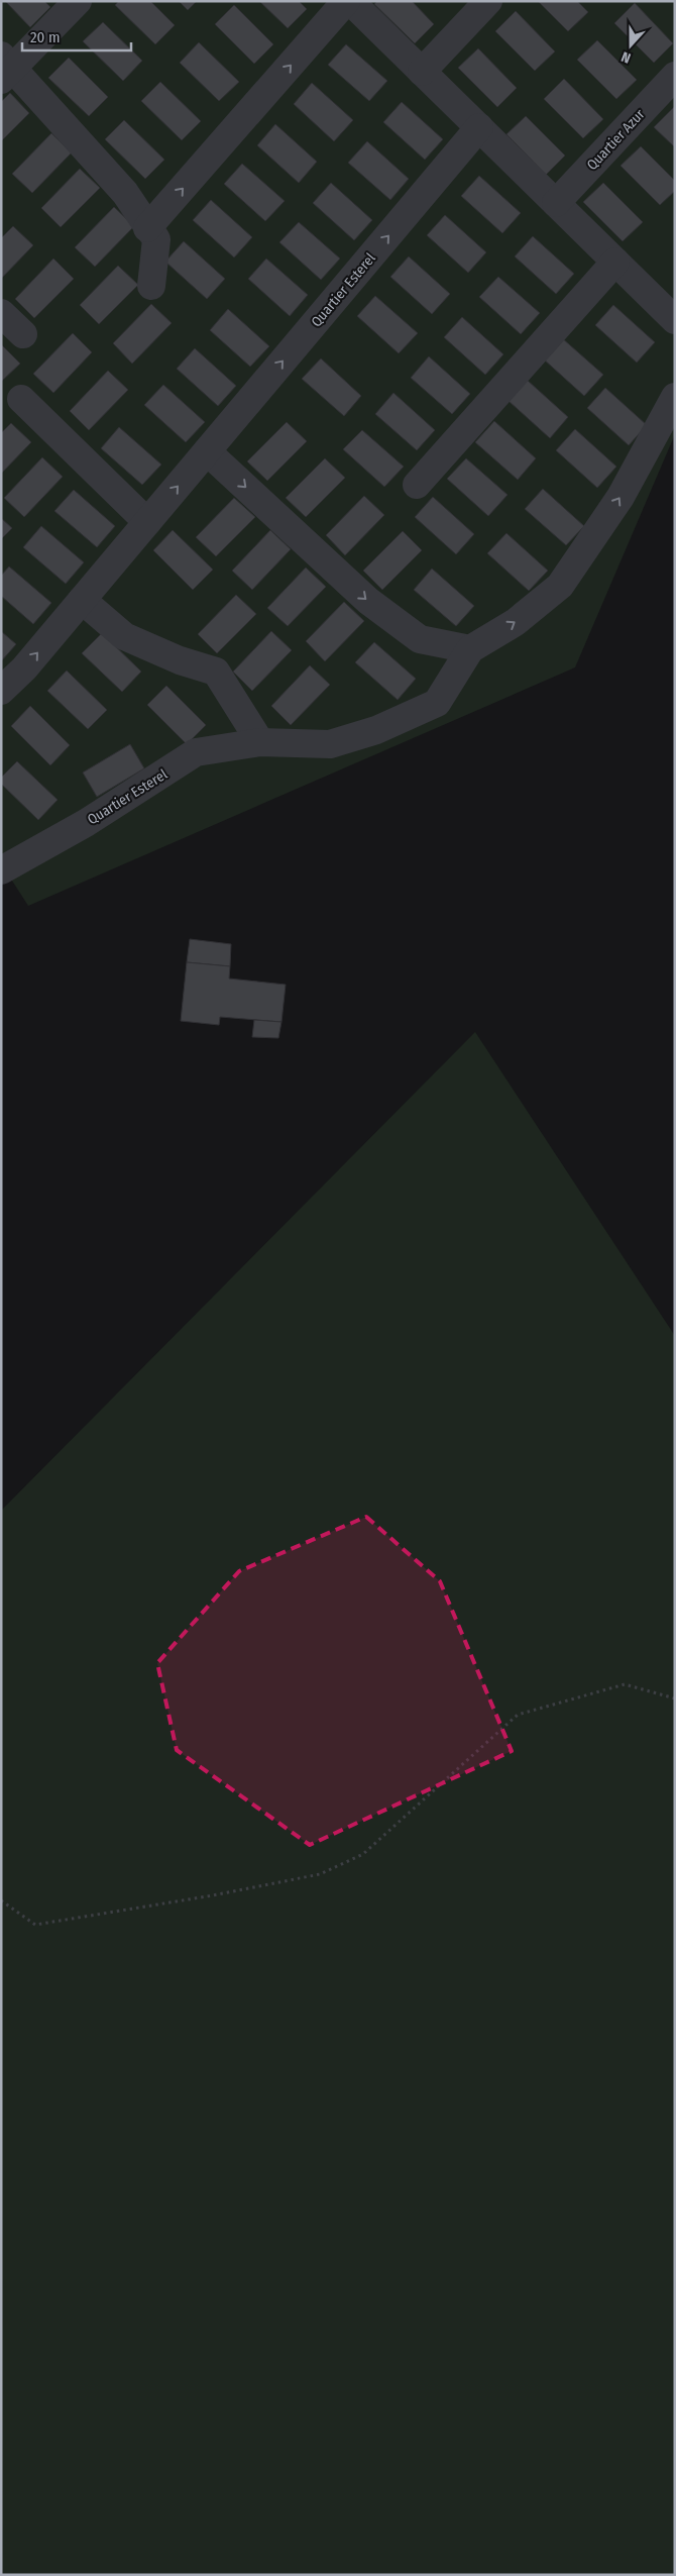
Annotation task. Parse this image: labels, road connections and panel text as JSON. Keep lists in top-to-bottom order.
{
  "streets": {
    "lane": ["Quartier Azur", "Quartier Esterel"]
  },
  "scale_bar": "20 m",
  "north": "bottom"
}
